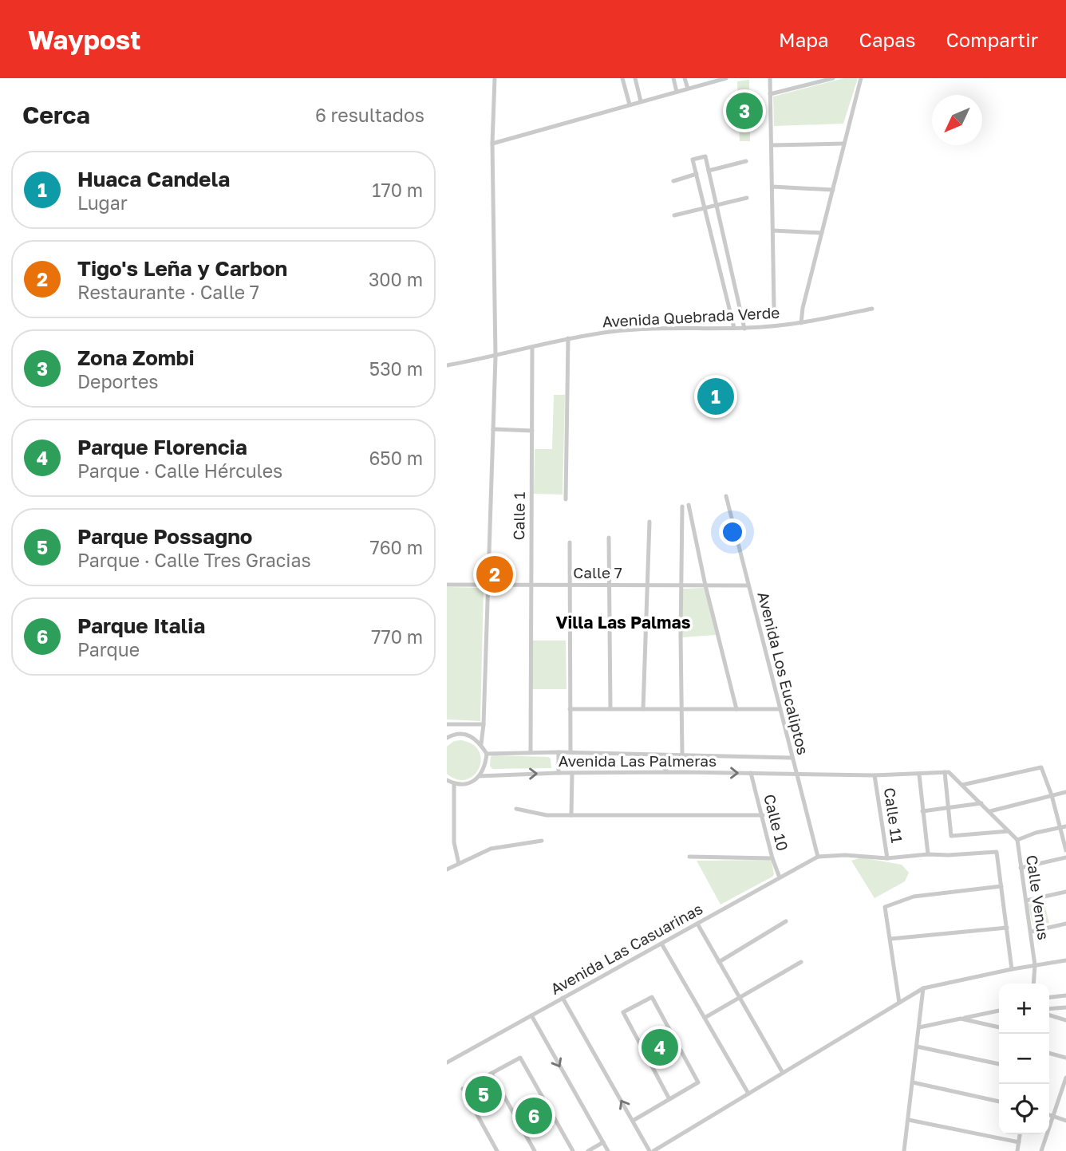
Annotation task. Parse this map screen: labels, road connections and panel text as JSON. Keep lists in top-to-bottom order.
{
  "streets": {
    "street": [
      "Avenida Quebrada Verde",
      "Calle 1",
      "Calle 7",
      "Avenida Los Eucaliptos",
      "Avenida Las Palmeras",
      "Calle 11",
      "Calle 10",
      "Calle Venus",
      "Avenida Las Casuarinas"
    ]
  },
  "crossings": [
    ["Avenida Quebrada Verde", "Calle 1"],
    ["Calle 1", "Calle 7"],
    ["Calle 1", "Avenida Las Palmeras"],
    ["Calle 7", "Avenida Los Eucaliptos"],
    ["Avenida Los Eucaliptos", "Avenida Las Palmeras"],
    ["Avenida Los Eucaliptos", "Avenida Las Casuarinas"],
    ["Avenida Las Palmeras", "Calle 11"],
    ["Avenida Las Palmeras", "Calle 10"],
    ["Avenida Las Palmeras", "Calle Venus"],
    ["Calle 10", "Avenida Las Casuarinas"]
  ],
  "districts": ["Villa Las Palmas"],
  "north": "bottom left",
  "page": {
    "header": "Waypost",
    "nav": ["Mapa", "Capas", "Compartir"],
    "heading": ["Cerca", "6 resultados"],
    "pins": [
      "3",
      "1",
      "2",
      "4",
      "5",
      "6"
    ],
    "list": [
      {
        "mark": "1",
        "name": "Huaca Candela",
        "note": "Lugar",
        "value": "170 m"
      },
      {
        "mark": "2",
        "name": "Tigo's Leña y Carbon",
        "note": "Restaurante · Calle 7",
        "value": "300 m"
      },
      {
        "mark": "3",
        "name": "Zona Zombi",
        "note": "Deportes",
        "value": "530 m"
      },
      {
        "mark": "4",
        "name": "Parque Florencia",
        "note": "Parque · Calle Hércules",
        "value": "650 m"
      },
      {
        "mark": "5",
        "name": "Parque Possagno",
        "note": "Parque · Calle Tres Gracias",
        "value": "760 m"
      },
      {
        "mark": "6",
        "name": "Parque Italia",
        "note": "Parque",
        "value": "770 m"
      }
    ],
    "map_buttons": ["+", "−"]
  }
}
